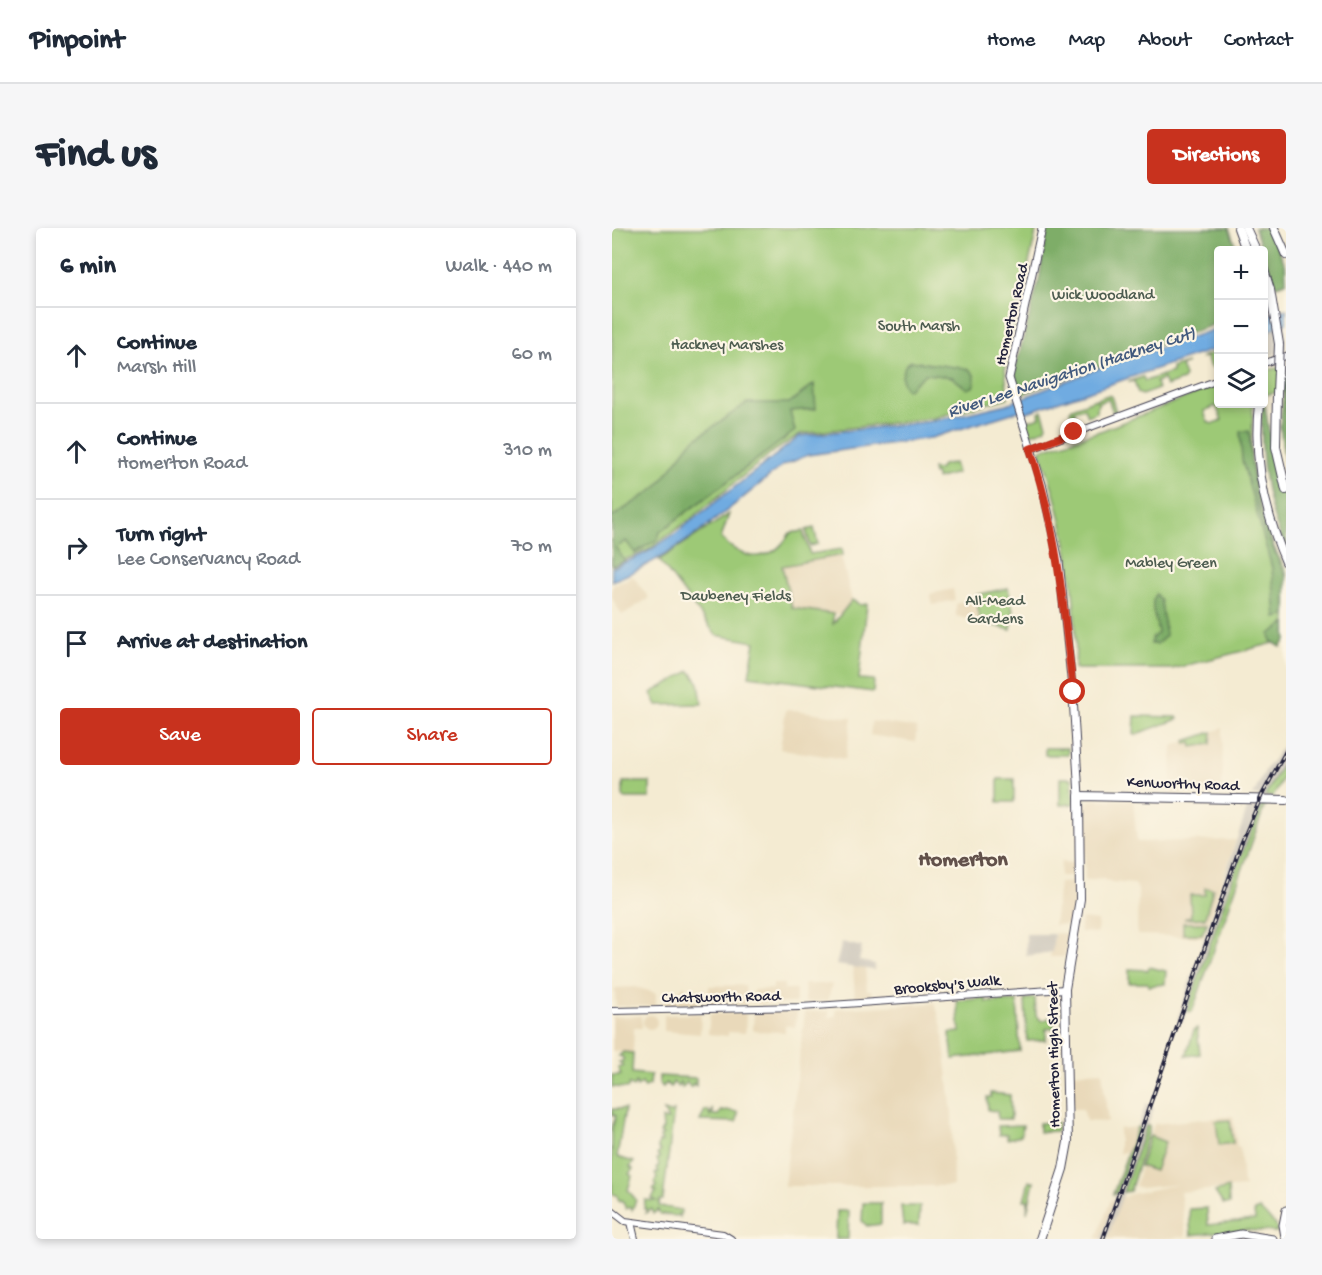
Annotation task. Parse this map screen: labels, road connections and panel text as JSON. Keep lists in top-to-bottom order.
{
  "streets": {
    "highway": ["Kenworthy Road", "Homerton High Street"],
    "main road": ["Homerton Road"],
    "street": ["Brooksby's Walk", "Chatsworth Road"]
  },
  "crossings": [
    ["Homerton Road", "Kenworthy Road"],
    ["Homerton Road", "Homerton High Street"],
    ["Kenworthy Road", "Homerton High Street"],
    ["Brooksby's Walk", "Chatsworth Road"],
    ["Brooksby's Walk", "Homerton High Street"]
  ],
  "districts": ["Homerton"],
  "water": ["River Lee Navigation (Hackney Cut)"],
  "parks": [
    "Wick Woodland",
    "South Marsh",
    "Hackney Marshes",
    "Mabley Green",
    "Daubeney Fields",
    "All-Mead Gardens"
  ],
  "page": {
    "header": "Pinpoint",
    "nav": [
      "Home",
      "Map",
      "About",
      "Contact"
    ],
    "buttons": [
      "Directions",
      ["Save", "Share"]
    ],
    "title": "Find us",
    "heading": ["6 min", "Walk · 440 m"],
    "map_buttons": ["+", "−"],
    "list": [
      ["Continue", "Marsh Hill", "60 m"],
      ["Continue", "Homerton Road", "310 m"],
      ["Turn right", "Lee Conservancy Road", "70 m"],
      "Arrive at destination"
    ]
  }
}
